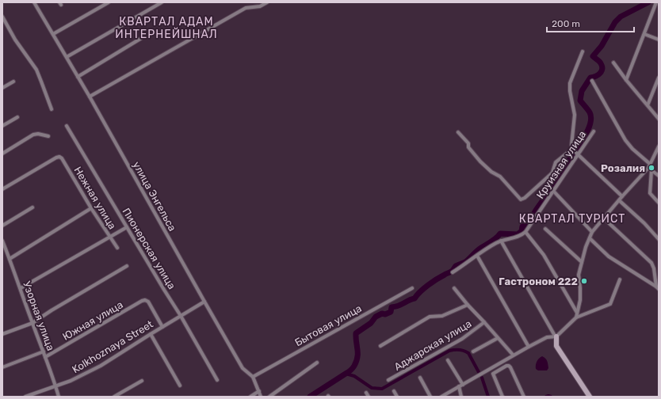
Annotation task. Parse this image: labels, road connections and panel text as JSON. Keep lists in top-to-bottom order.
{
  "streets": {
    "street": [
      "Круизная улица",
      "улица Энгельса",
      "Нежная улица",
      "Пионерская улица",
      "Узорная улица",
      "Южная улица",
      "Бытовая улица",
      "Аджарская улица",
      "Kolkhoznaya Street"
    ]
  },
  "crossings": [
    ["улица Энгельса", "Бытовая улица"],
    ["улица Энгельса", "Kolkhoznaya Street"],
    ["Пионерская улица", "Kolkhoznaya Street"],
    ["Узорная улица", "Южная улица"],
    ["Узорная улица", "Kolkhoznaya Street"],
    ["Южная улица", "Kolkhoznaya Street"]
  ],
  "districts": ["КВАРТАЛ АДАМ ИНТЕРНЕЙШНАЛ", "КВАРТАЛ ТУРИСТ"],
  "places": ["Розалия", "Гастроном 222"],
  "scale_bar": "200 m"
}
